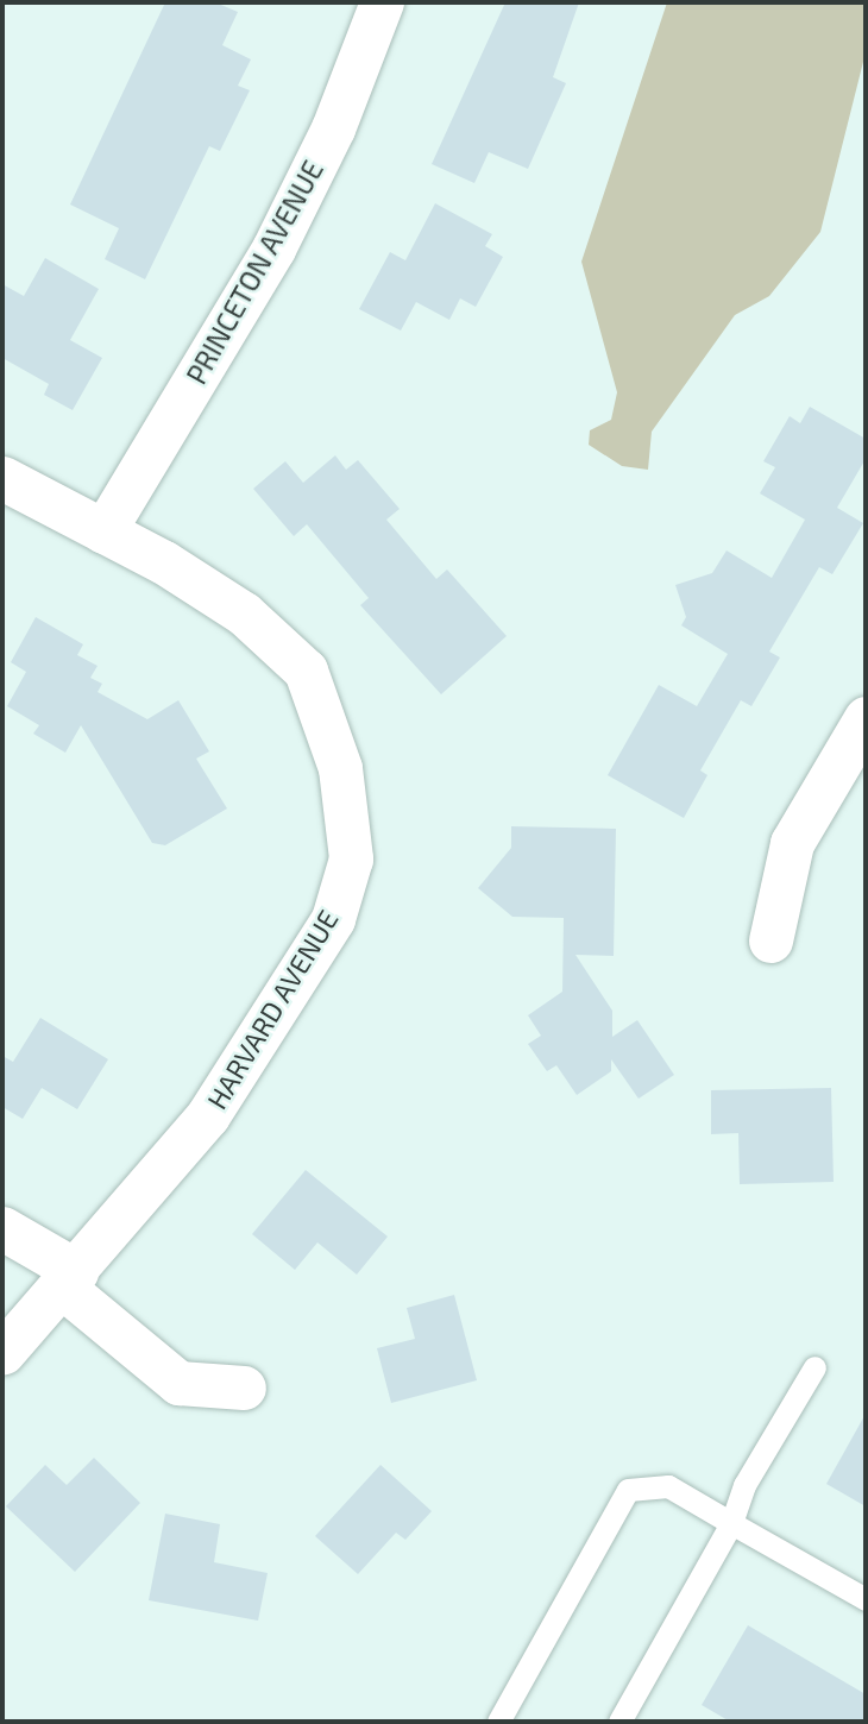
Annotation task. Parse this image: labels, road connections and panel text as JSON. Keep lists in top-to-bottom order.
{
  "streets": {
    "street": ["PRINCETON AVENUE", "HARVARD AVENUE"]
  },
  "crossings": [
    ["PRINCETON AVENUE", "HARVARD AVENUE"]
  ]
}
